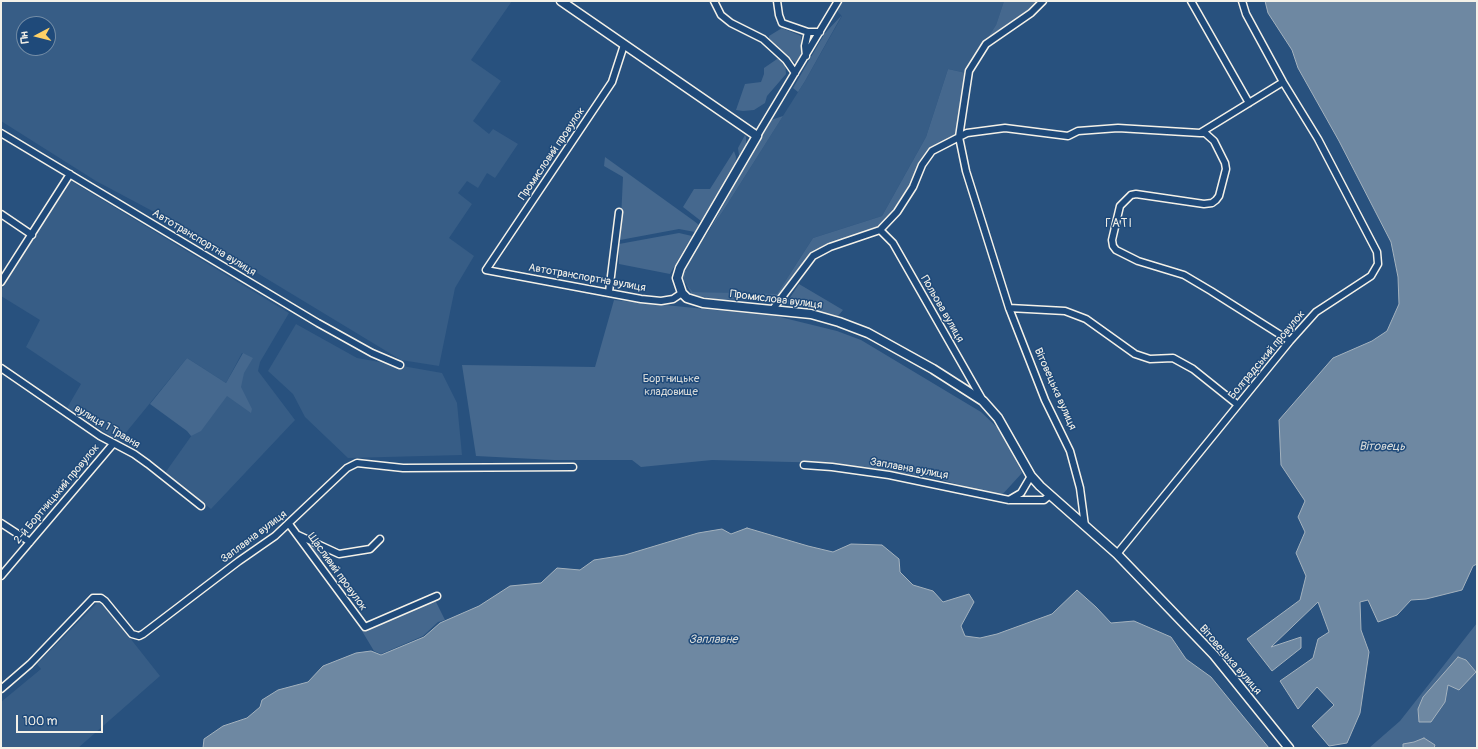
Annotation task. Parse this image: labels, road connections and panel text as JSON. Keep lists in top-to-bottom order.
{
  "streets": {
    "street": [
      "Промисловий провулок",
      "Автотранспортна вулиця",
      "Промислова вулиця",
      "Польова вулиця",
      "Болградський провулок",
      "Вітовецька вулиця",
      "вулиця 1 Травня",
      "Заплавна вулиця",
      "2-й Бортницький провулок",
      "Щасливий провулок"
    ]
  },
  "crossings": [
    ["Промисловий провулок", "Автотранспортна вулиця"],
    ["Автотранспортна вулиця", "Промислова вулиця"],
    ["Промислова вулиця", "Польова вулиця"],
    ["Промислова вулиця", "Вітовецька вулиця"],
    ["Промислова вулиця", "Заплавна вулиця"],
    ["Болградський провулок", "Вітовецька вулиця"],
    ["вулиця 1 Травня", "2-й Бортницький провулок"],
    ["Заплавна вулиця", "Щасливий провулок"]
  ],
  "districts": ["ГАТІ"],
  "water": ["Вітовець", "Заплавне"],
  "parks": ["Бортницьке кладовище"],
  "scale_bar": "100 m",
  "north": "left"
}
